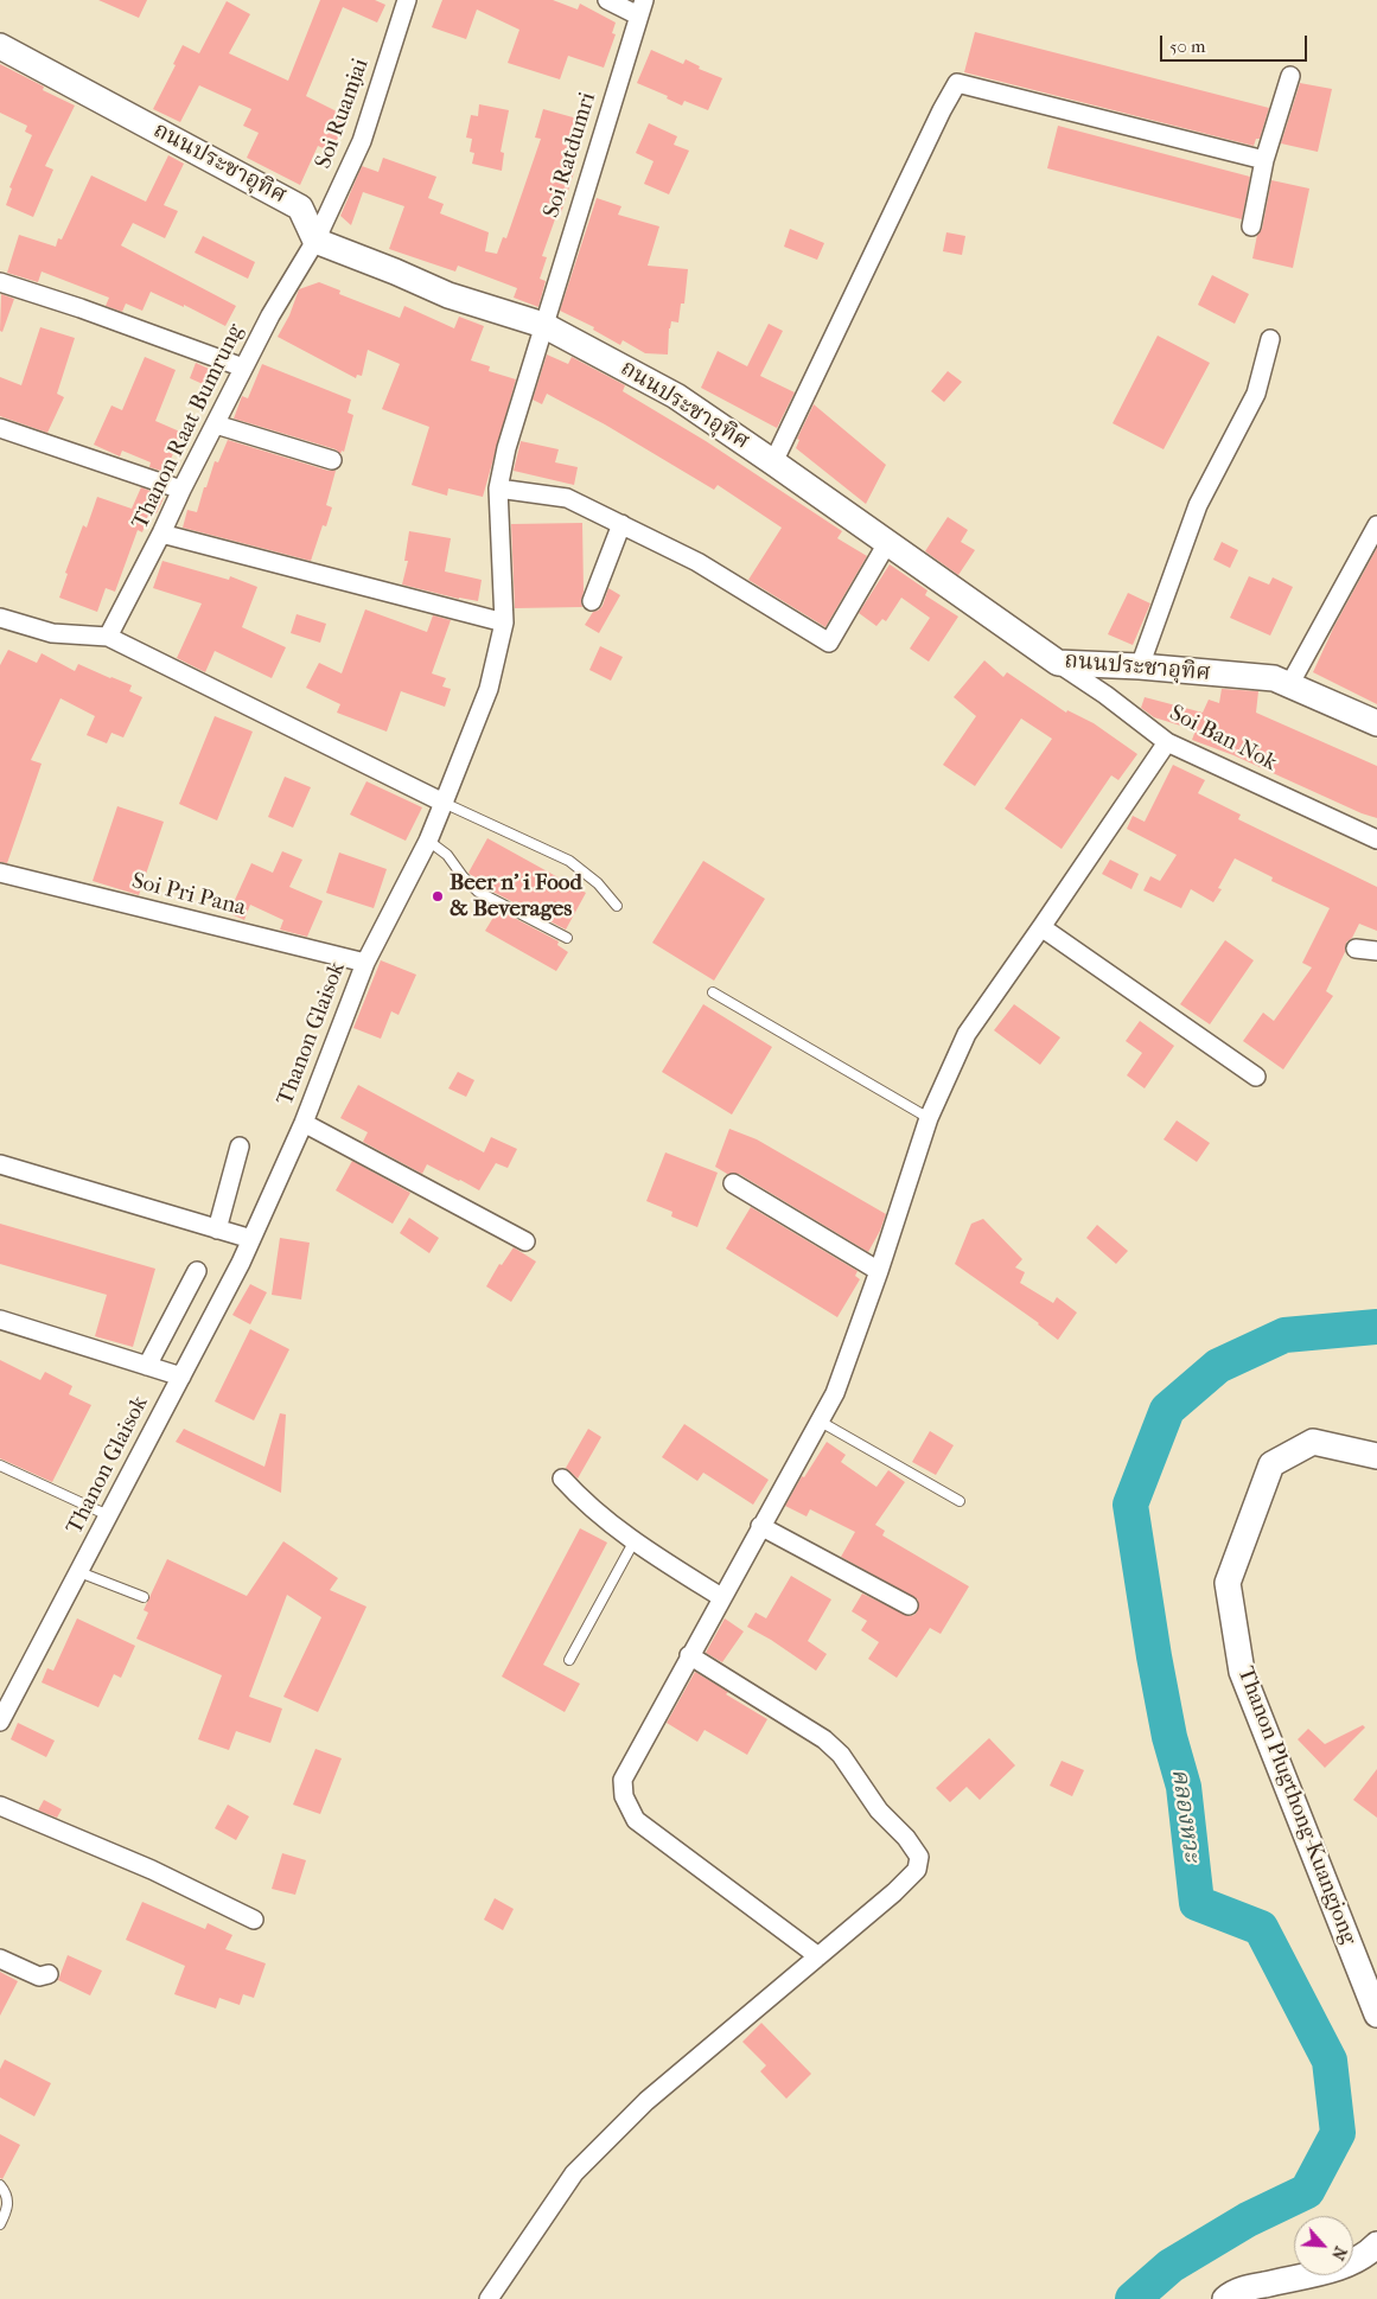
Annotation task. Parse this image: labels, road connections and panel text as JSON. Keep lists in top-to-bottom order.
{
  "streets": {
    "street": [
      "Soi Ruamjai",
      "Soi Ratdumri",
      "ถนนประชาอุทิศ",
      "Thanon Raat Bumrung",
      "Soi Ban Nok",
      "Soi Pri Pana",
      "Thanon Glaisok",
      "Thanon Plugthong-Kuangjong"
    ]
  },
  "crossings": [
    ["Soi Ruamjai", "ถนนประชาอุทิศ"],
    ["Soi Ruamjai", "Thanon Raat Bumrung"],
    ["Soi Ratdumri", "ถนนประชาอุทิศ"],
    ["Soi Ratdumri", "Thanon Glaisok"],
    ["ถนนประชาอุทิศ", "Thanon Raat Bumrung"],
    ["ถนนประชาอุทิศ", "Soi Ban Nok"],
    ["ถนนประชาอุทิศ", "Thanon Glaisok"],
    ["Soi Pri Pana", "Thanon Glaisok"]
  ],
  "water": ["คลองหวะ"],
  "places": ["Beer n' i Food & Beverages"],
  "scale_bar": "50 m",
  "north": "bottom right"
}
